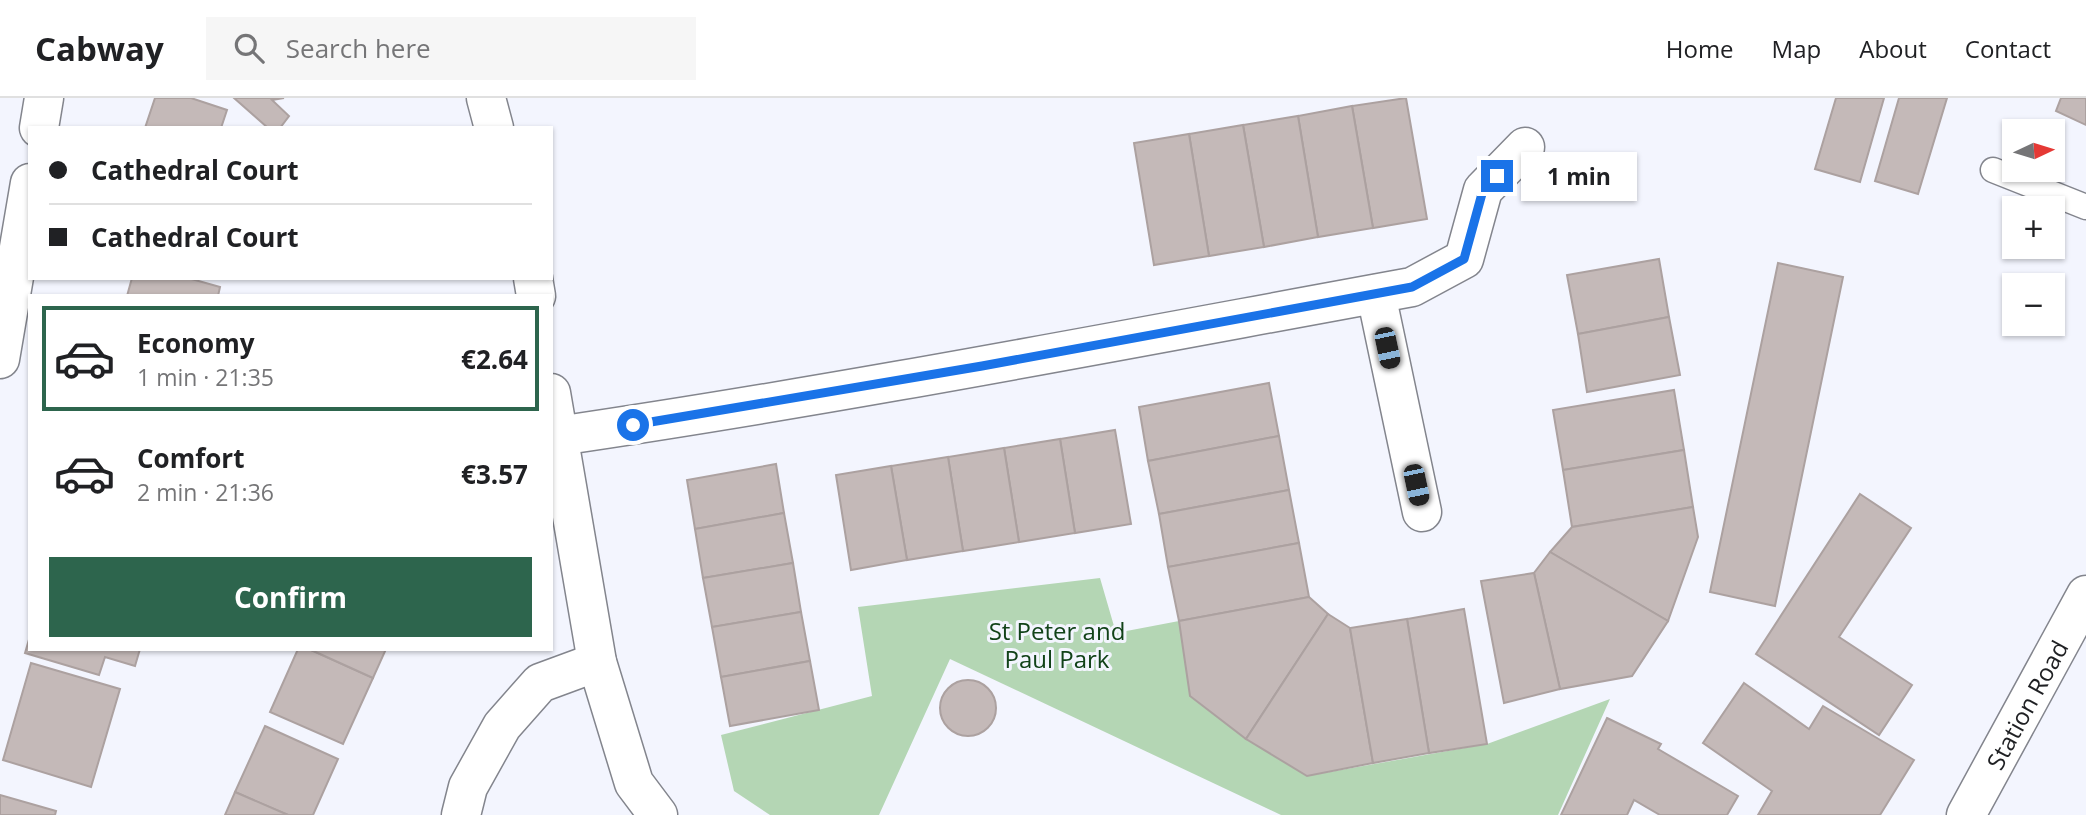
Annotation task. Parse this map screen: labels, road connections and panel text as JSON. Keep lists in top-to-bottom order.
{
  "streets": {
    "street": ["Station Road"]
  },
  "parks": ["St Peter and Paul Park"],
  "north": "right",
  "page": {
    "header": "Cabway",
    "search": "Search here",
    "nav": [
      "Home",
      "Map",
      "About",
      "Contact"
    ],
    "map_buttons": ["+", "−"],
    "banner": ["Cathedral Court", "Cathedral Court"],
    "bubble": "1 min",
    "list": [
      {
        "name": "Economy",
        "note": "1 min · 21:35",
        "value": "€2.64"
      },
      {
        "name": "Comfort",
        "note": "2 min · 21:36",
        "value": "€3.57"
      }
    ],
    "buttons": "Confirm"
  }
}
